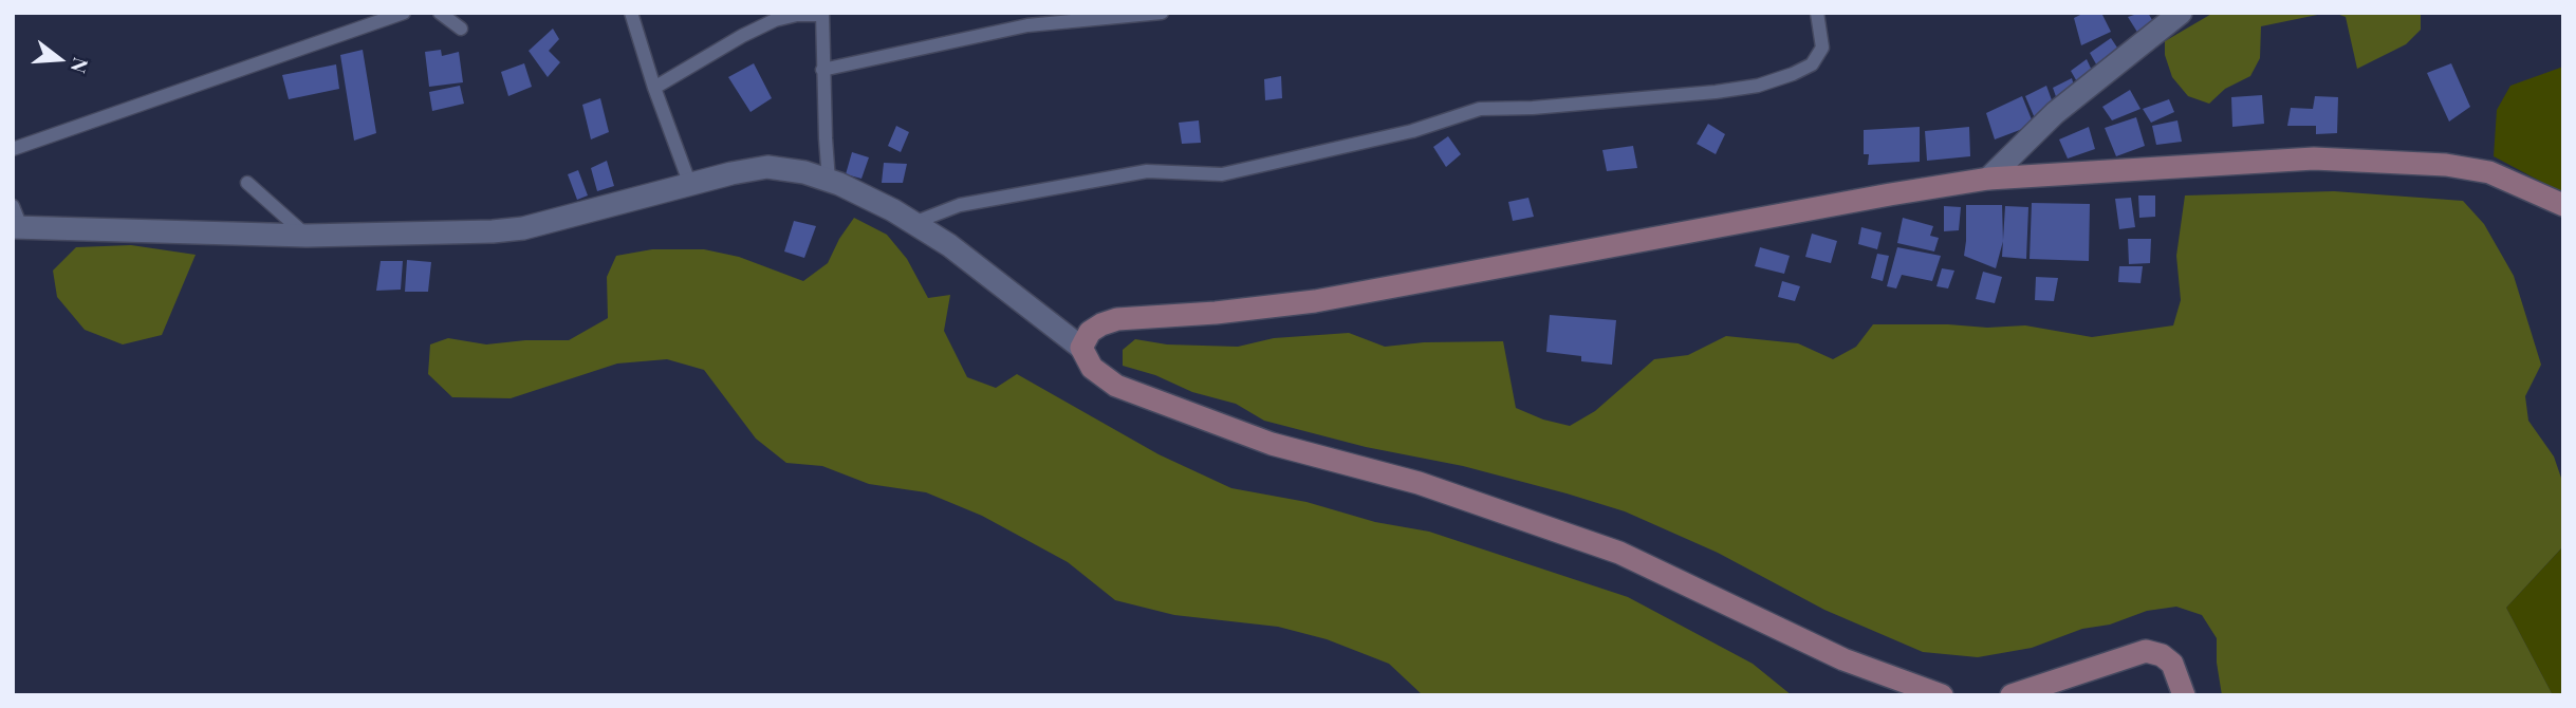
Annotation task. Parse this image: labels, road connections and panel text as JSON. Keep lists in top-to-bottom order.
{
  "north": "right"
}
